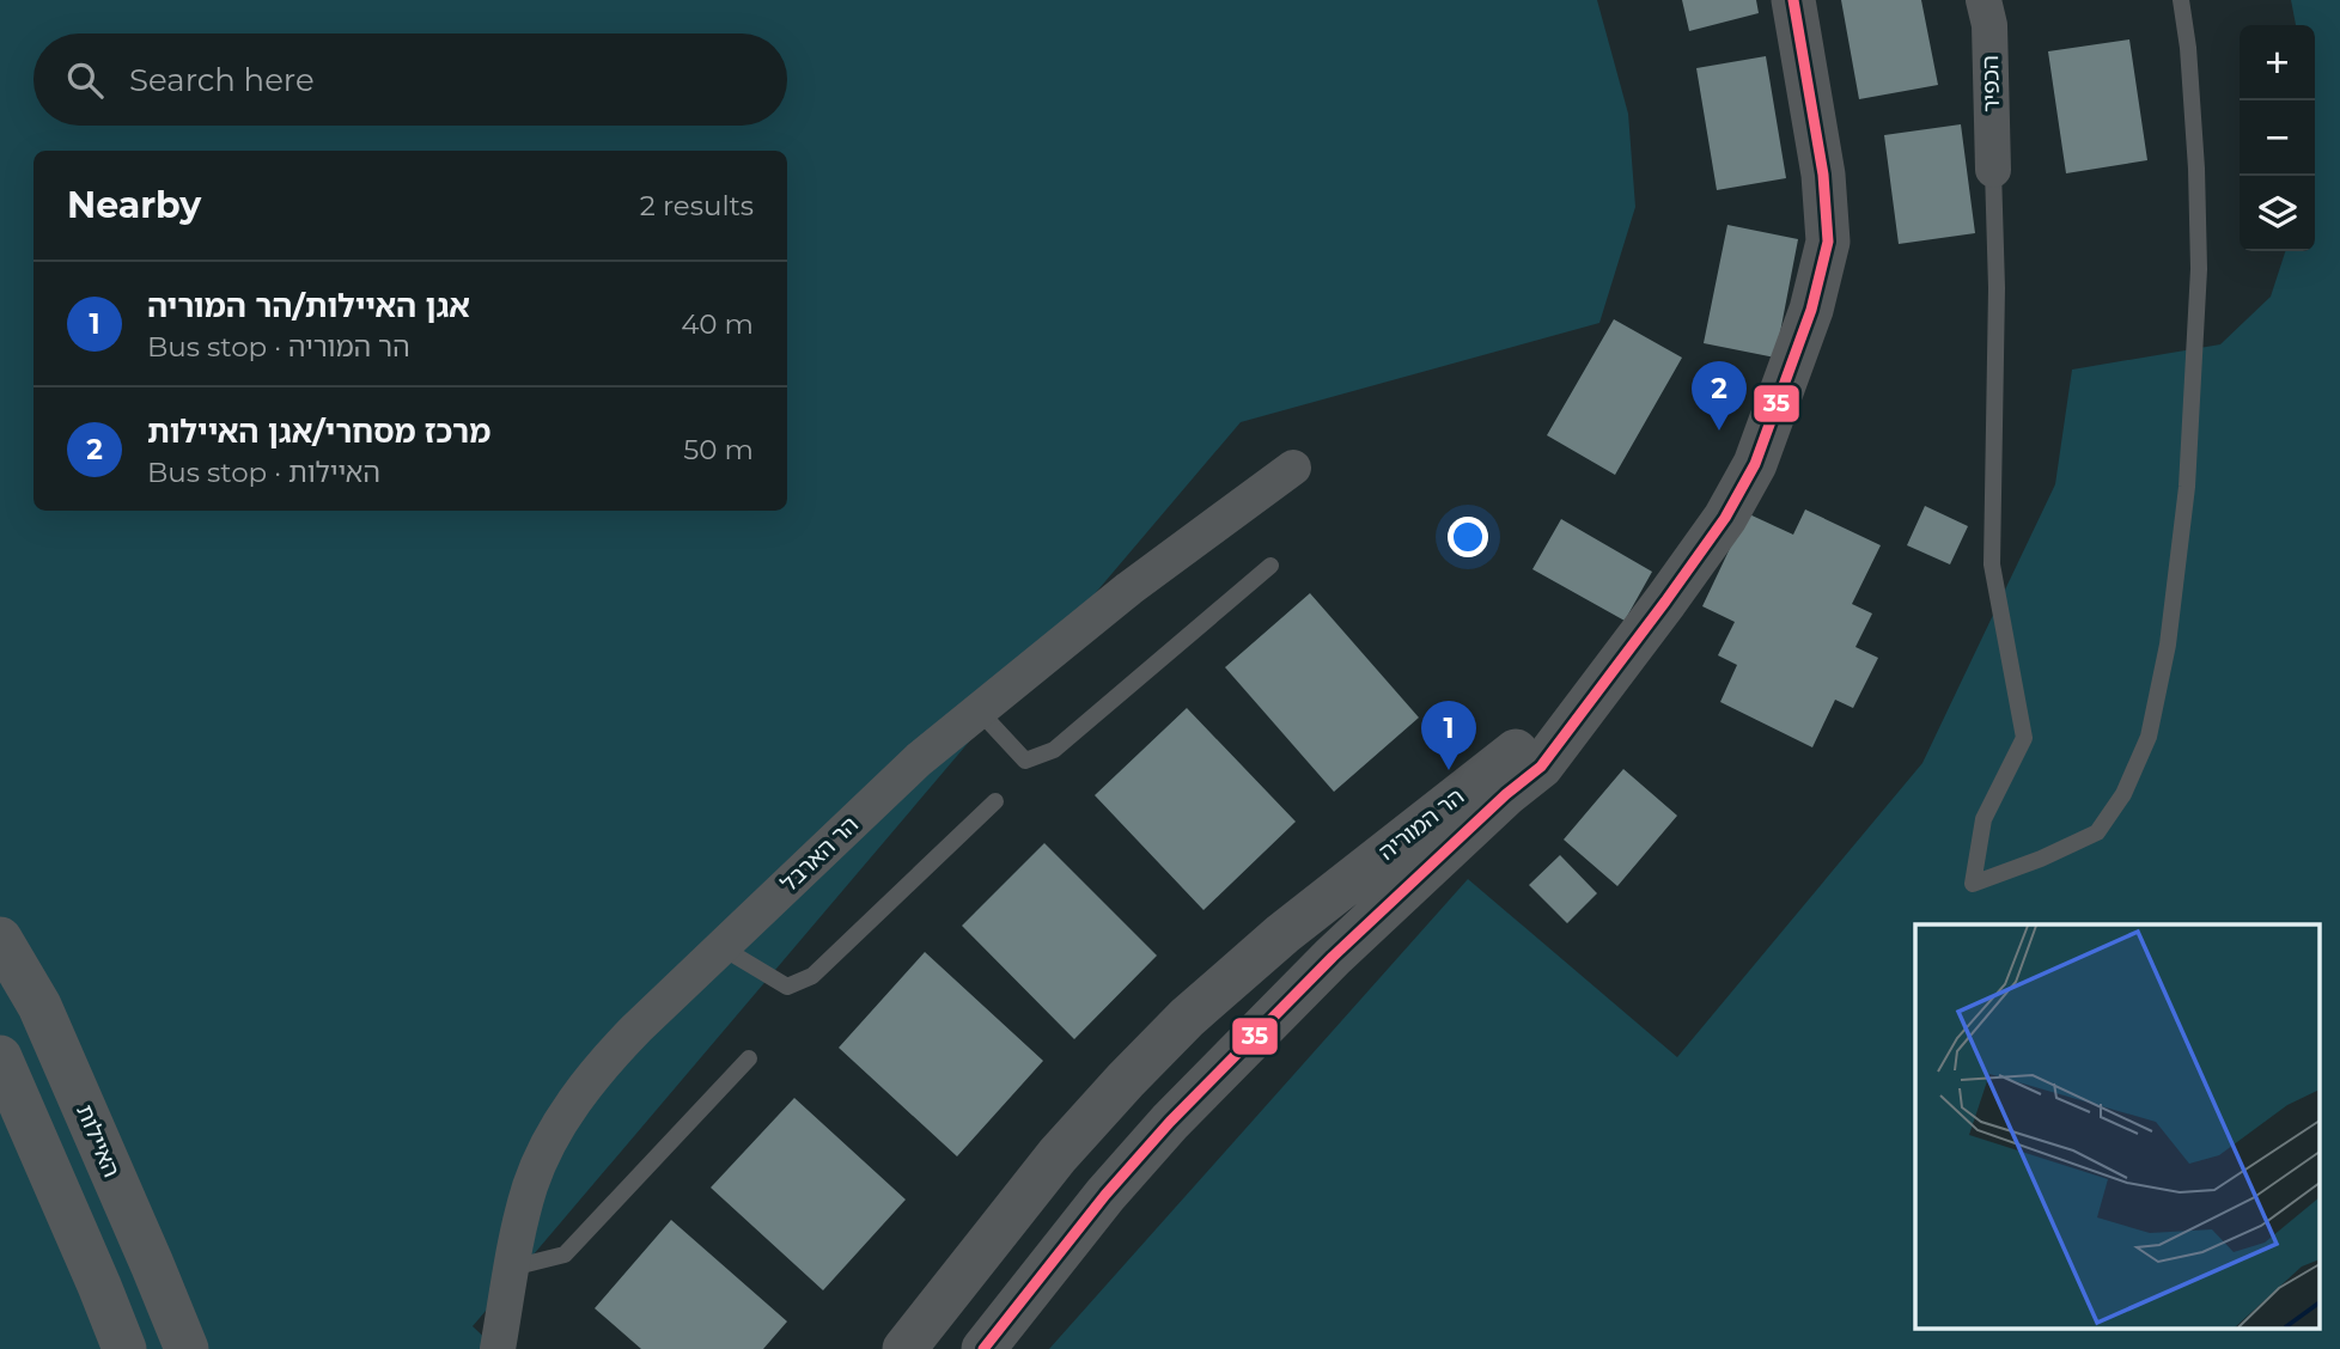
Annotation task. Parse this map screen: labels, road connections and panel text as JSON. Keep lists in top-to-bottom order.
{
  "streets": {
    "street": [
      "הכפיר",
      "הר המוריה",
      "הר הארבל",
      "האיילות"
    ]
  },
  "lines": ["transit line 35"],
  "page": {
    "map_buttons": ["+", "−"],
    "search": "Search here",
    "heading": ["Nearby", "2 results"],
    "list": [
      {
        "mark": "1",
        "name": "אגן האיילות/הר המוריה",
        "note": "Bus stop · הר המוריה",
        "value": "40 m"
      },
      {
        "mark": "2",
        "name": "מרכז מסחרי/אגן האיילות",
        "note": "Bus stop · האיילות",
        "value": "50 m"
      }
    ],
    "pins": ["2", "1"]
  }
}
